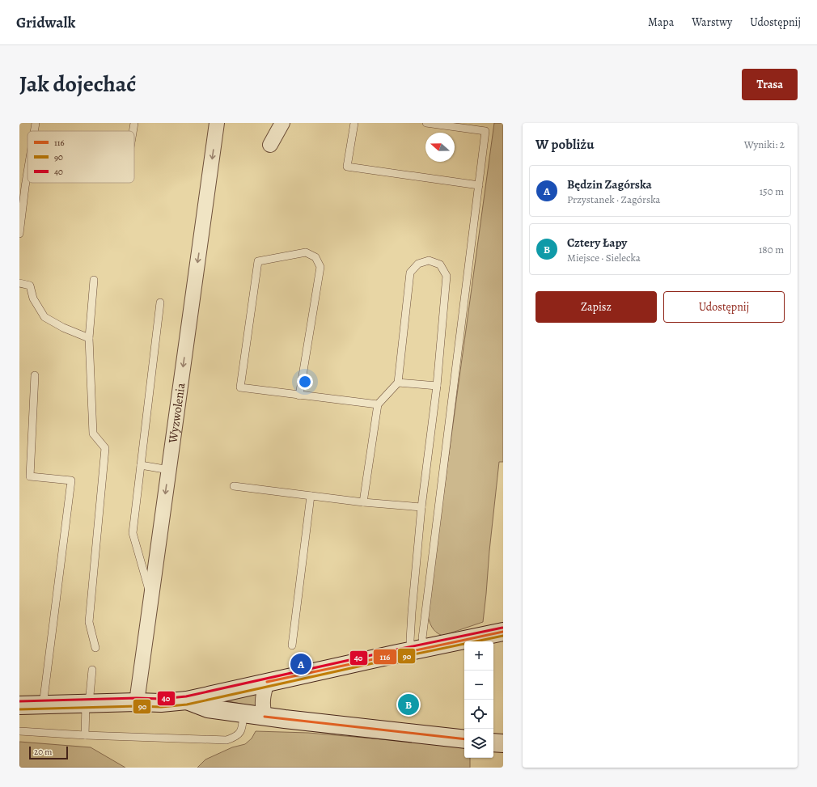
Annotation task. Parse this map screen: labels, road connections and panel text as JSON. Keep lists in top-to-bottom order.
{
  "streets": {
    "street": ["Wyzwolenia"]
  },
  "one_way": ["Wyzwolenia"],
  "lines": ["transit line 40", "transit line 116", "transit line 90"],
  "legend": ["116", "90", "40"],
  "scale_bar": "20 m",
  "north": "left",
  "page": {
    "header": "Gridwalk",
    "nav": ["Mapa", "Warstwy", "Udostępnij"],
    "title": "Jak dojechać",
    "buttons": [
      "Trasa",
      ["Zapisz", "Udostępnij"]
    ],
    "heading": ["W pobliżu", "Wyniki: 2"],
    "list": [
      {
        "mark": "A",
        "name": "Będzin Zagórska",
        "note": "Przystanek · Zagórska",
        "value": "150 m"
      },
      {
        "mark": "B",
        "name": "Cztery Łapy",
        "note": "Miejsce · Sielecka",
        "value": "180 m"
      }
    ],
    "map_buttons": ["+", "−"],
    "pins": ["A", "B"],
    "scale": "20 m"
  }
}
